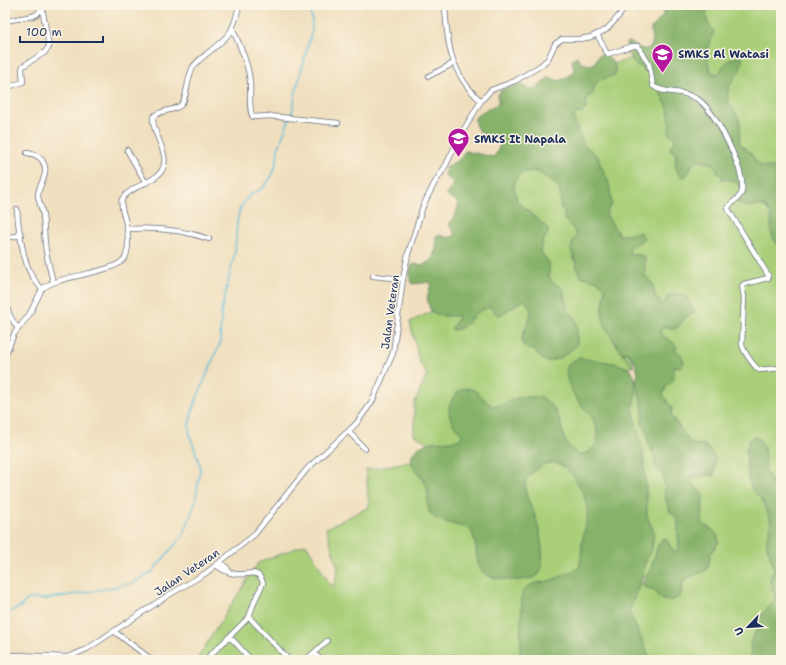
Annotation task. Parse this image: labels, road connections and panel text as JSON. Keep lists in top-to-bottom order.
{
  "streets": {
    "street": ["Jalan Veteran"]
  },
  "places": {
    "school or university": ["SMKS Al Watasi", "SMKS It Napala"]
  },
  "scale_bar": "100 m",
  "north": "bottom left"
}
